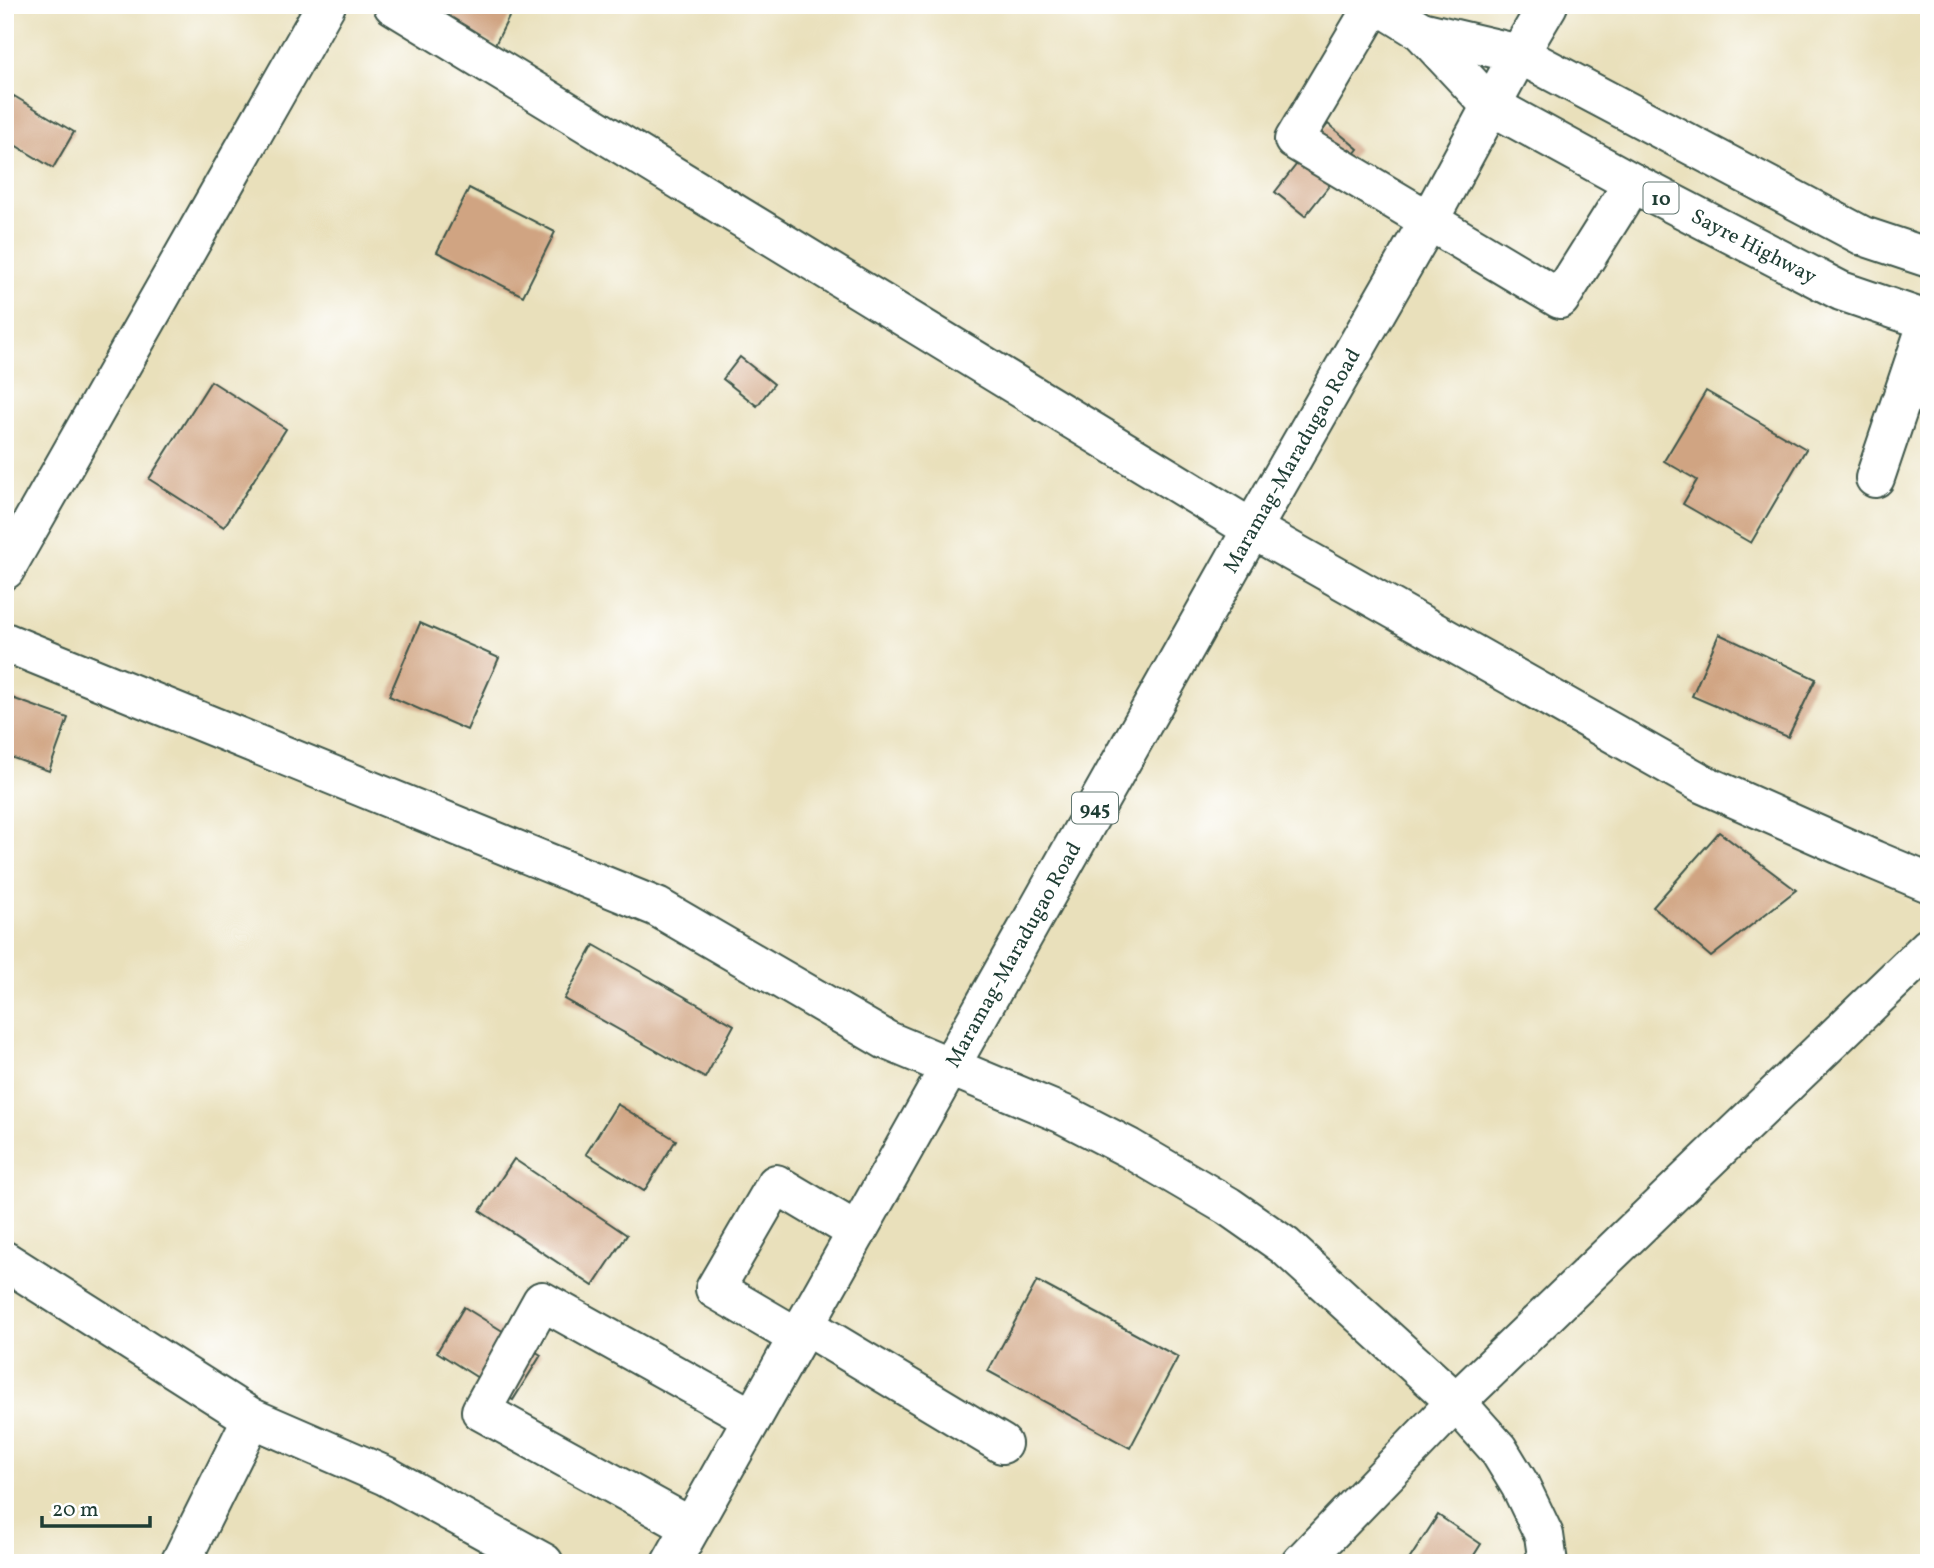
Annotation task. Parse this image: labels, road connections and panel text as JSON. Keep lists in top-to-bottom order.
{
  "streets": {
    "main road": [
      "10",
      "Sayre Highway",
      "Maramag-Maradugao Road",
      "945"
    ]
  },
  "crossings": [
    ["Sayre Highway", "Maramag-Maradugao Road"]
  ],
  "scale_bar": "20 m"
}
